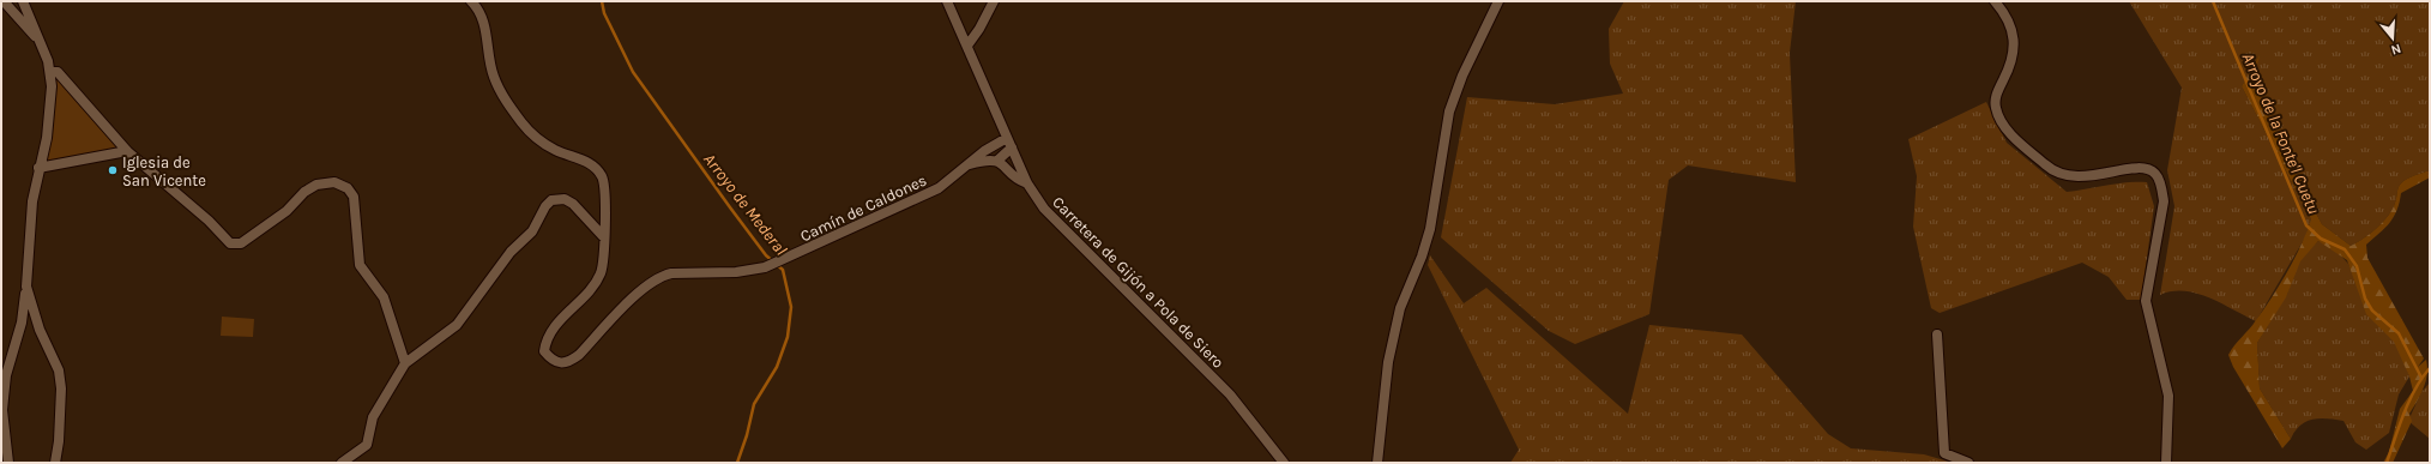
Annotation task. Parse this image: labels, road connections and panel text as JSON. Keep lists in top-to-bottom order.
{
  "streets": {
    "street": ["Camín de Caldones", "Carretera de Gijón a Pola de Siero"]
  },
  "crossings": [
    ["Camín de Caldones", "Carretera de Gijón a Pola de Siero"]
  ],
  "water": ["Arroyo de la Fonte'l Cuetu", "Arroyo de Mederal"],
  "places": ["Iglesia de San Vicente"],
  "north": "bottom"
}
